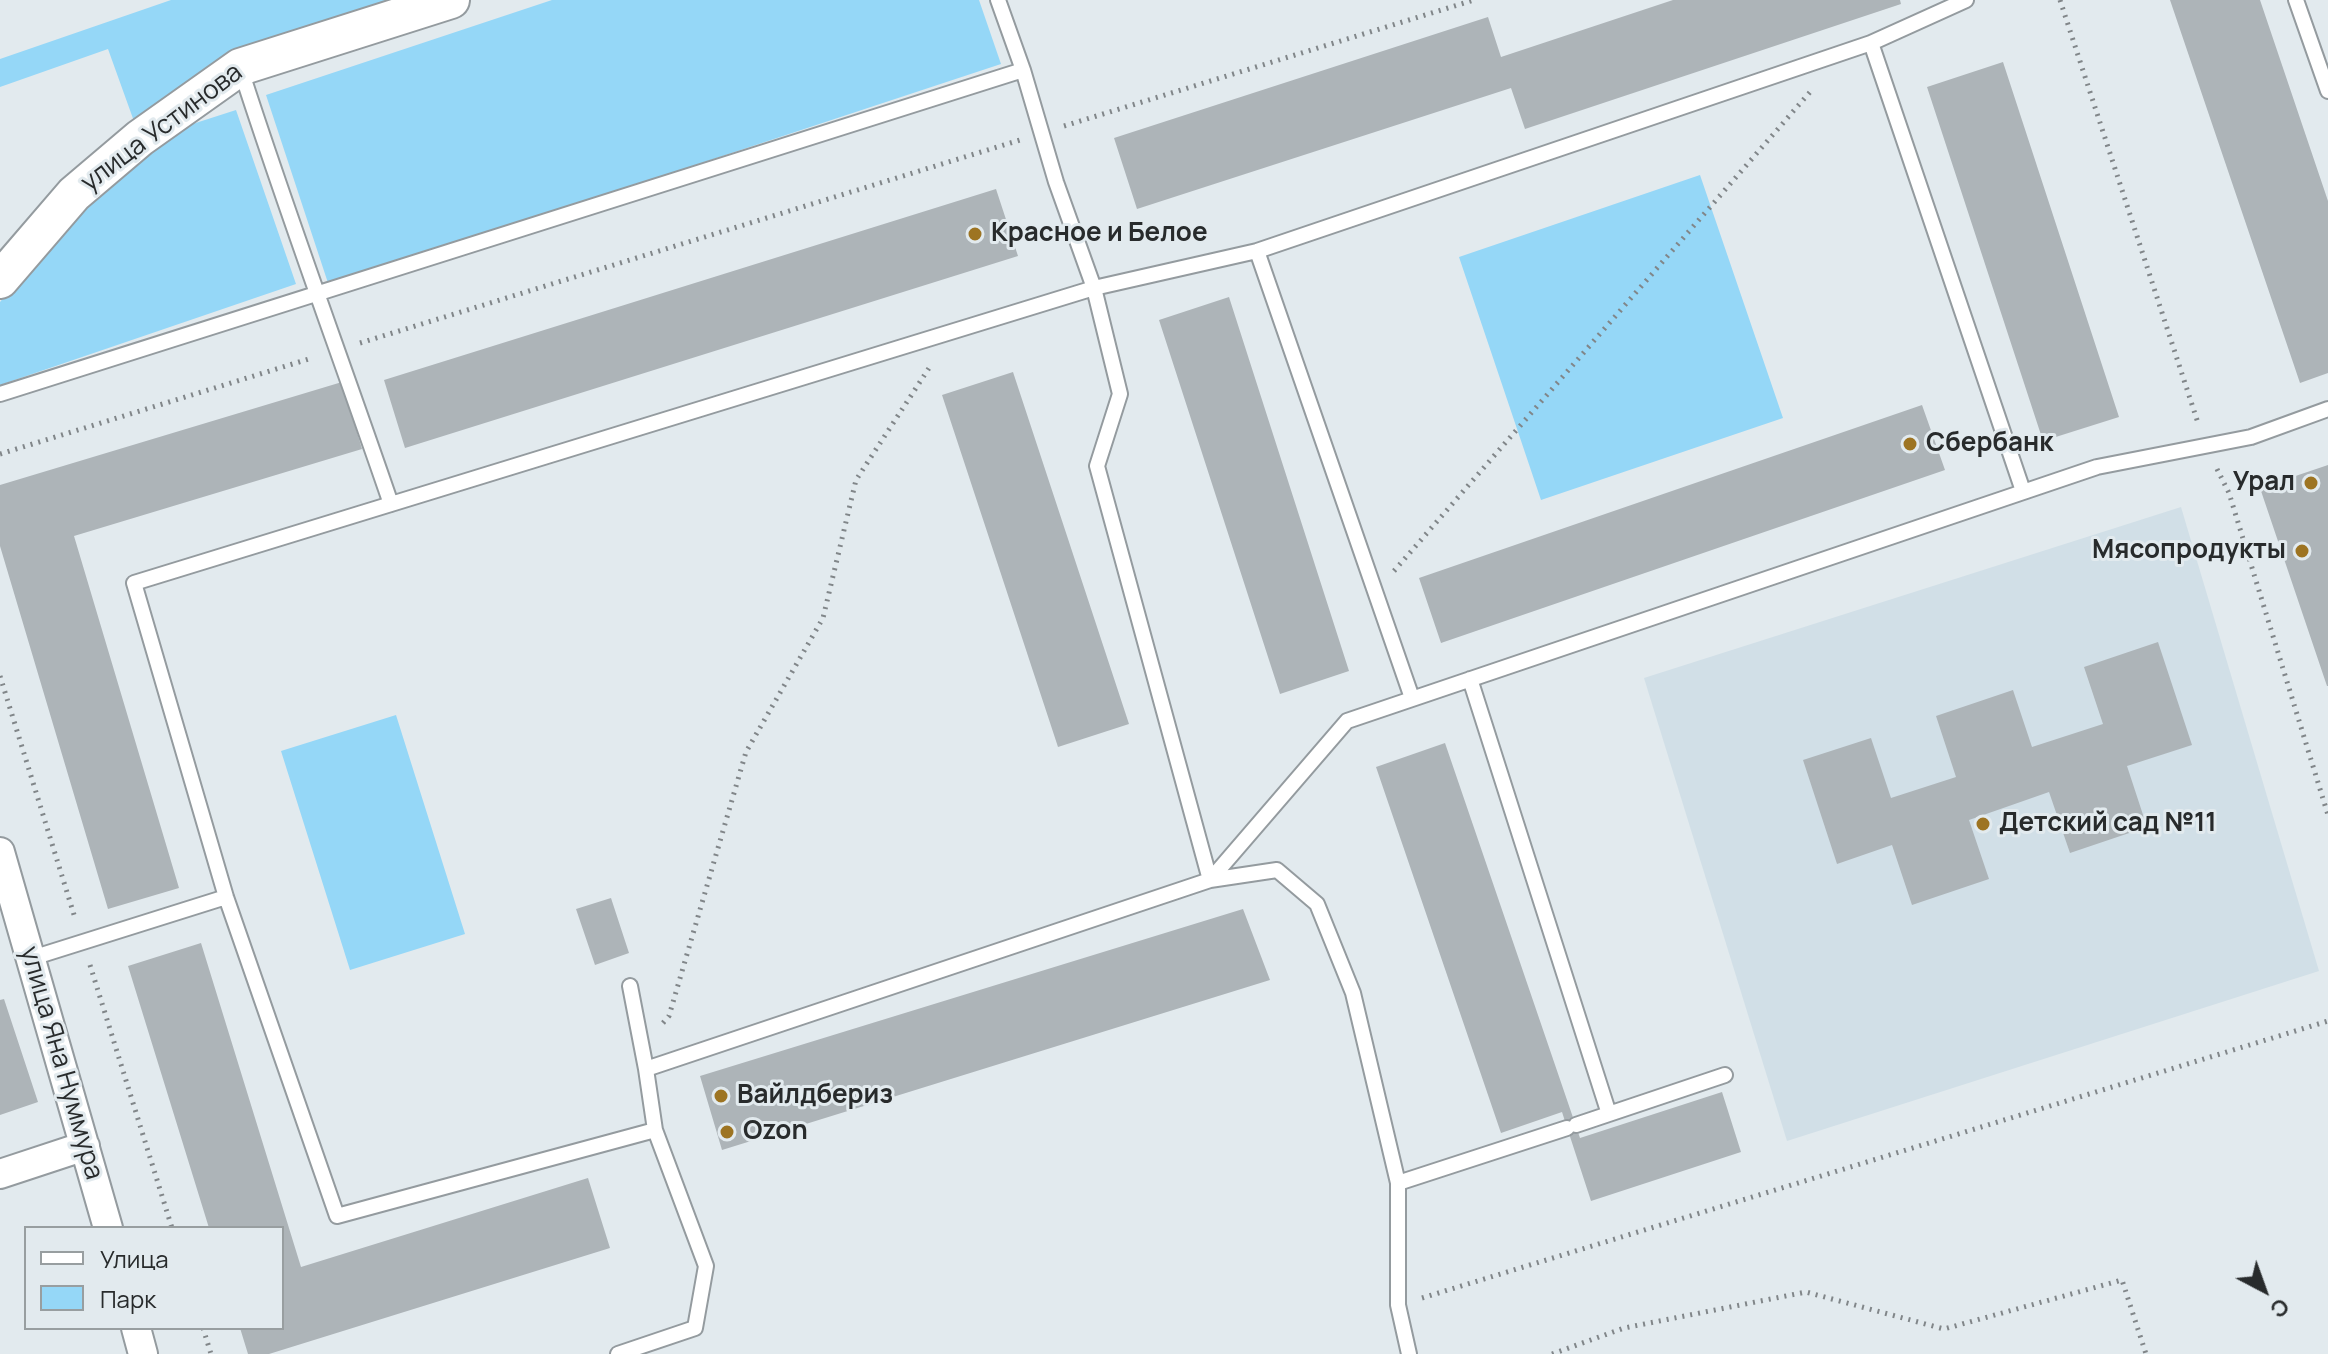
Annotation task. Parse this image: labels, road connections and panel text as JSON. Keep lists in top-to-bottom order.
{
  "streets": {
    "street": ["улица Устинова", "улица Яна Нуммура"]
  },
  "places": [
    "Красное и Белое",
    "Сбербанк",
    "Урал",
    "Мясопродукты",
    "Детский сад №11",
    "Вайлдбериз",
    "Ozon"
  ],
  "legend": ["Улица", "Парк"],
  "north": "bottom right"
}
